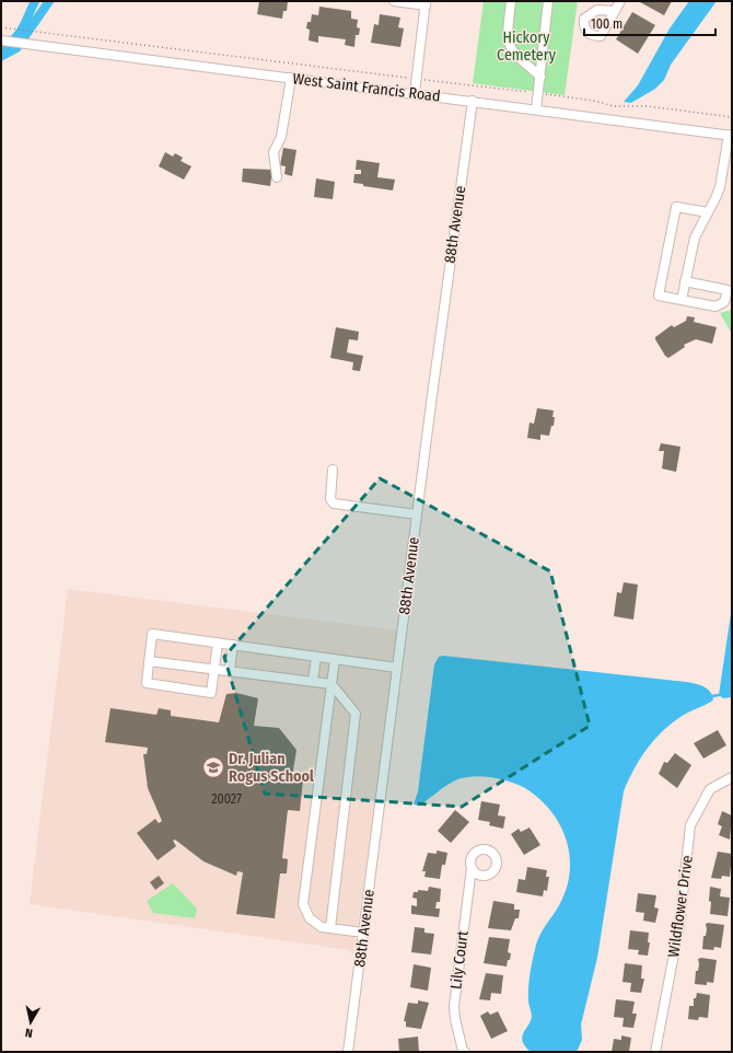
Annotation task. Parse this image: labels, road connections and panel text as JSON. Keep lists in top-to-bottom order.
{
  "streets": {
    "street": [
      "West Saint Francis Road",
      "88th Avenue",
      "Wildflower Drive",
      "Lily Court"
    ]
  },
  "crossings": [
    ["West Saint Francis Road", "88th Avenue"]
  ],
  "parks": ["Hickory Cemetery"],
  "places": {
    "school or university": ["Dr. Julian Rogus School"]
  },
  "house_numbers": ["20027"],
  "scale_bar": "100 m",
  "north": "bottom"
}
